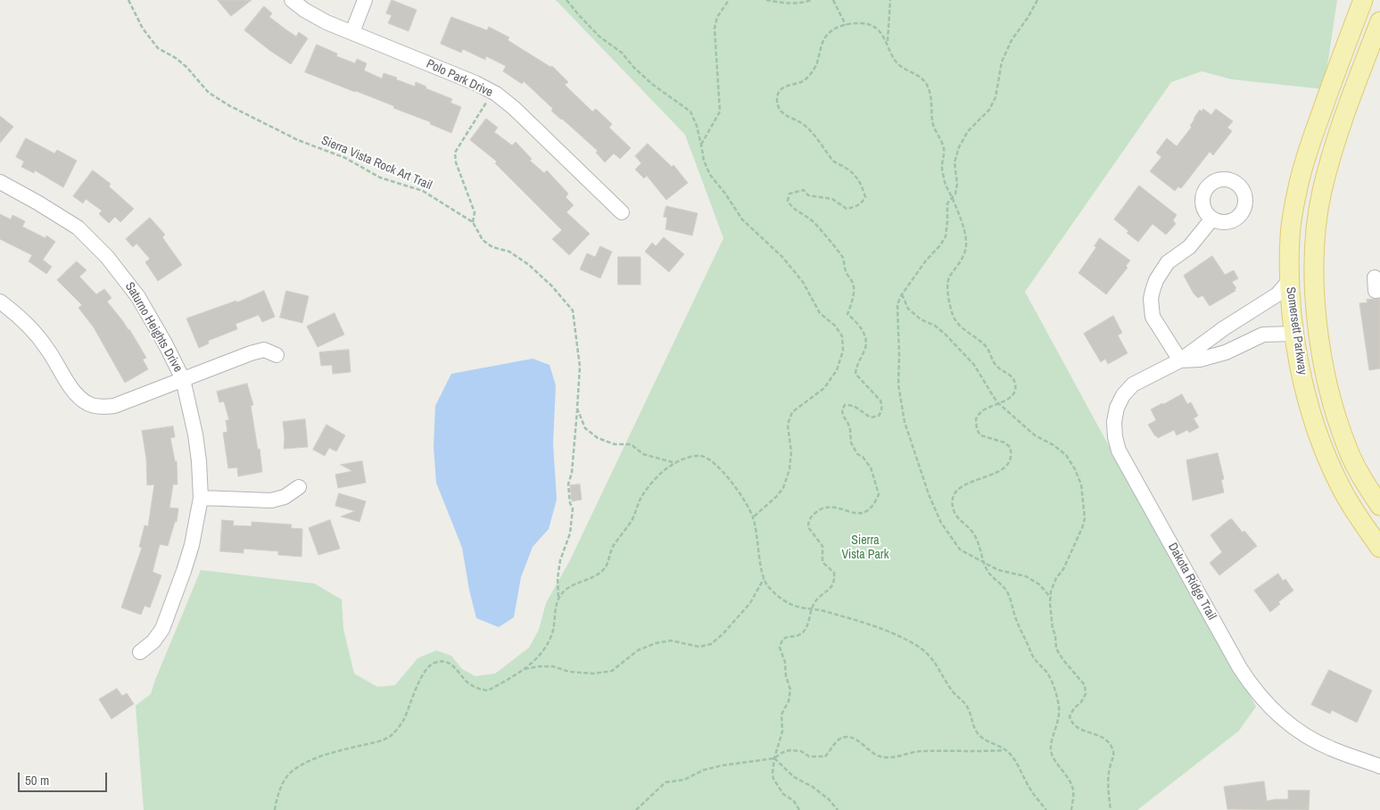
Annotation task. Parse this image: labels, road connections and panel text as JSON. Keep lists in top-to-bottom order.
{
  "streets": {
    "main road": ["Somersett Parkway"],
    "street": ["Polo Park Drive", "Saturno Heights Drive", "Dakota Ridge Trail"],
    "path": ["Sierra Vista Rock Art Trail"]
  },
  "crossings": [
    ["Somersett Parkway", "Dakota Ridge Trail"]
  ],
  "parks": ["Sierra Vista Park"],
  "scale_bar": "50 m"
}
